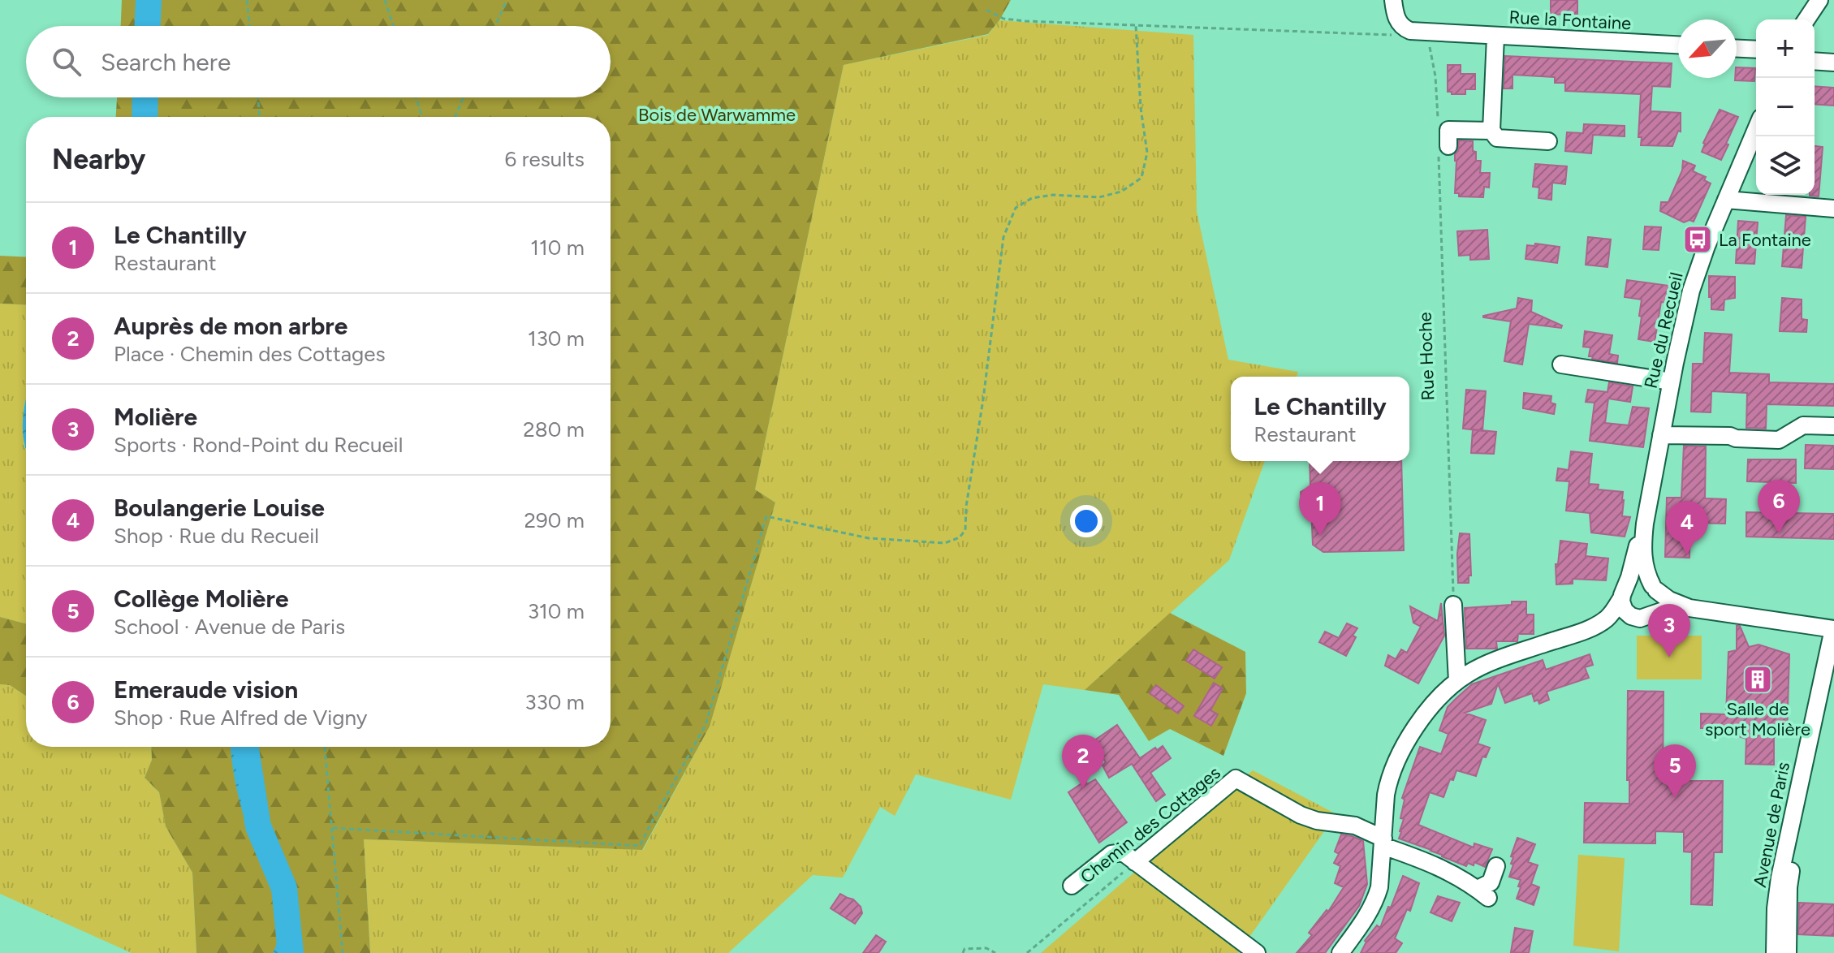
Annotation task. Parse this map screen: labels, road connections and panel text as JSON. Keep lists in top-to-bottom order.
{
  "streets": {
    "street": [
      "Rue la Fontaine",
      "Rue du Recueil",
      "Chemin des Cottages",
      "Avenue de Paris"
    ],
    "path": ["Rue Hoche"]
  },
  "crossings": [
    ["Rue du Recueil", "Chemin des Cottages"]
  ],
  "parks": ["Bois de Warwamme"],
  "places": {
    "bus stop": ["La Fontaine"],
    "building": ["Salle de sport Molière"]
  },
  "north": "bottom left",
  "page": {
    "map_buttons": ["+", "−"],
    "search": "Search here",
    "heading": ["Nearby", "6 results"],
    "list": [
      {
        "mark": "1",
        "name": "Le Chantilly",
        "note": "Restaurant",
        "value": "110 m"
      },
      {
        "mark": "2",
        "name": "Auprès de mon arbre",
        "note": "Place · Chemin des Cottages",
        "value": "130 m"
      },
      {
        "mark": "3",
        "name": "Molière",
        "note": "Sports · Rond-Point du Recueil",
        "value": "280 m"
      },
      {
        "mark": "4",
        "name": "Boulangerie Louise",
        "note": "Shop · Rue du Recueil",
        "value": "290 m"
      },
      {
        "mark": "5",
        "name": "Collège Molière",
        "note": "School · Avenue de Paris",
        "value": "310 m"
      },
      {
        "mark": "6",
        "name": "Emeraude vision",
        "note": "Shop · Rue Alfred de Vigny",
        "value": "330 m"
      }
    ],
    "popup": ["Le Chantilly", "Restaurant"],
    "pins": [
      "6",
      "1",
      "4",
      "3",
      "2",
      "5"
    ]
  }
}
